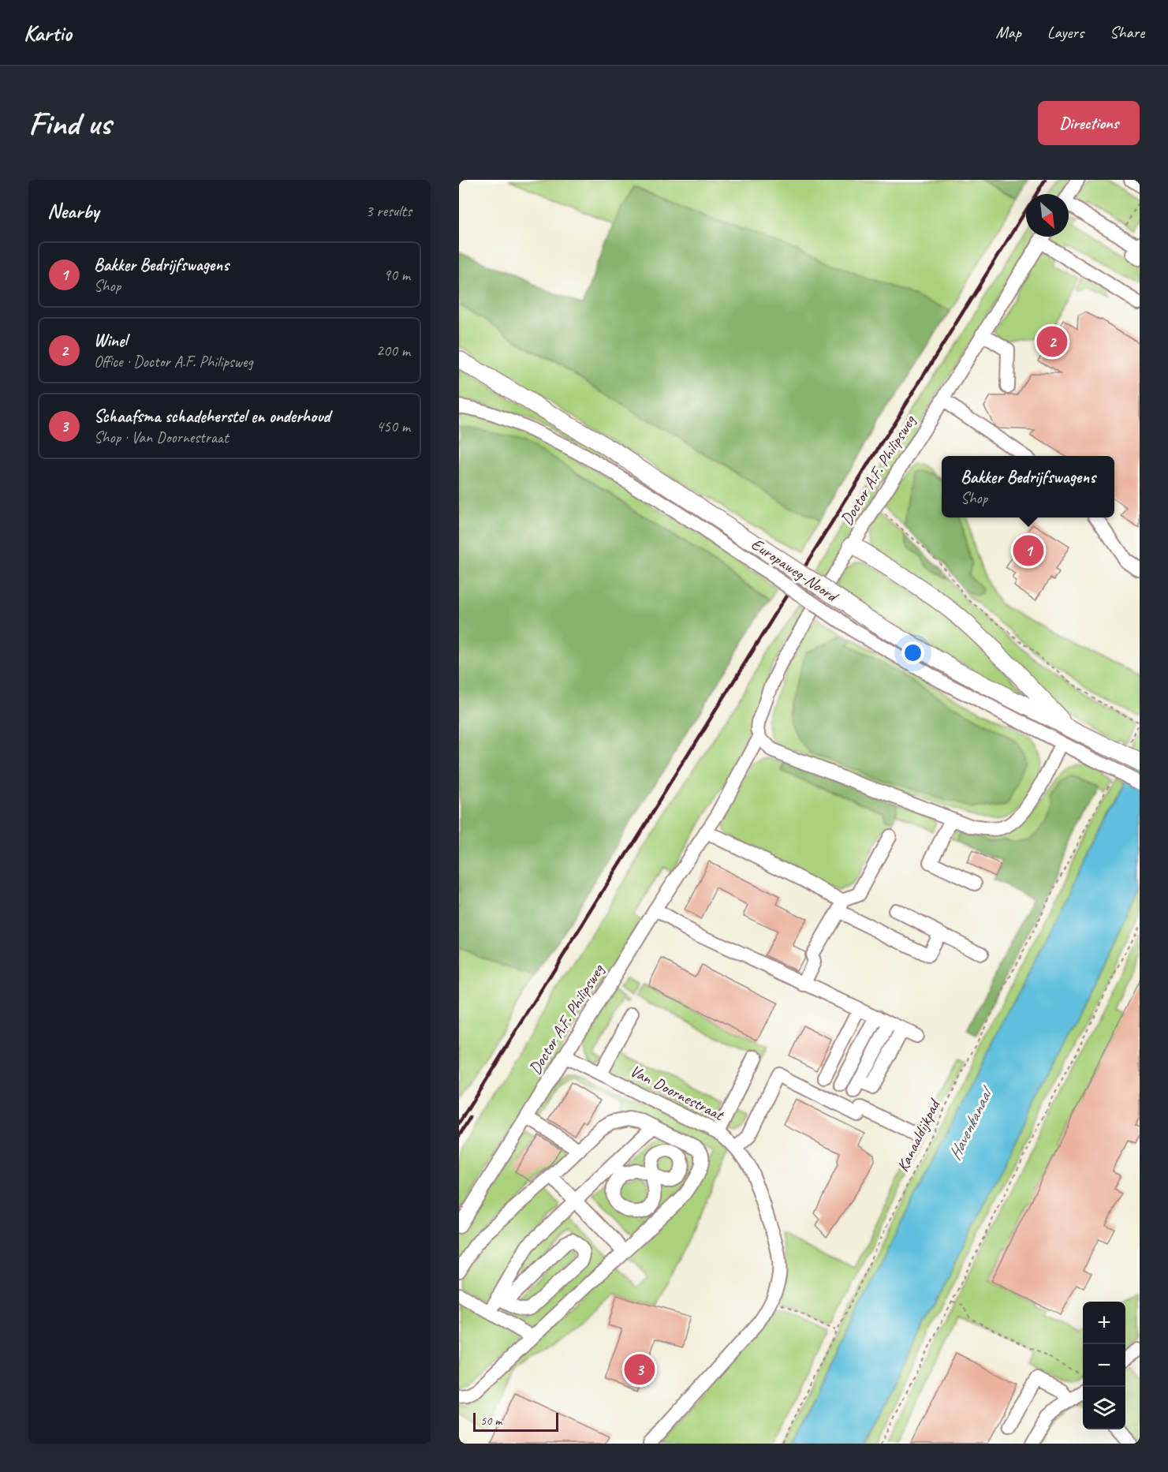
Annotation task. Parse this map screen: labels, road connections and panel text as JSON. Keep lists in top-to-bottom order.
{
  "streets": {
    "main road": ["Europaweg-Noord"],
    "street": ["Doctor A.F. Philipsweg", "Van Doornestraat"],
    "path": ["Kanaaldijkpad"]
  },
  "crossings": [
    ["Doctor A.F. Philipsweg", "Van Doornestraat"]
  ],
  "water": ["Havenkanaal"],
  "scale_bar": "50 m",
  "north": "bottom right",
  "page": {
    "header": "Kartio",
    "nav": ["Map", "Layers", "Share"],
    "buttons": "Directions",
    "title": "Find us",
    "heading": ["Nearby", "3 results"],
    "list": [
      {
        "mark": "1",
        "name": "Bakker Bedrijfswagens",
        "note": "Shop",
        "value": "90 m"
      },
      {
        "mark": "2",
        "name": "Winel",
        "note": "Office · Doctor A.F. Philipsweg",
        "value": "200 m"
      },
      {
        "mark": "3",
        "name": "Schaafsma schadeherstel en onderhoud",
        "note": "Shop · Van Doornestraat",
        "value": "450 m"
      }
    ],
    "pins": ["2", "1", "3"],
    "popup": ["Bakker Bedrijfswagens", "Shop"],
    "map_buttons": ["+", "−"],
    "scale": "50 m"
  }
}
